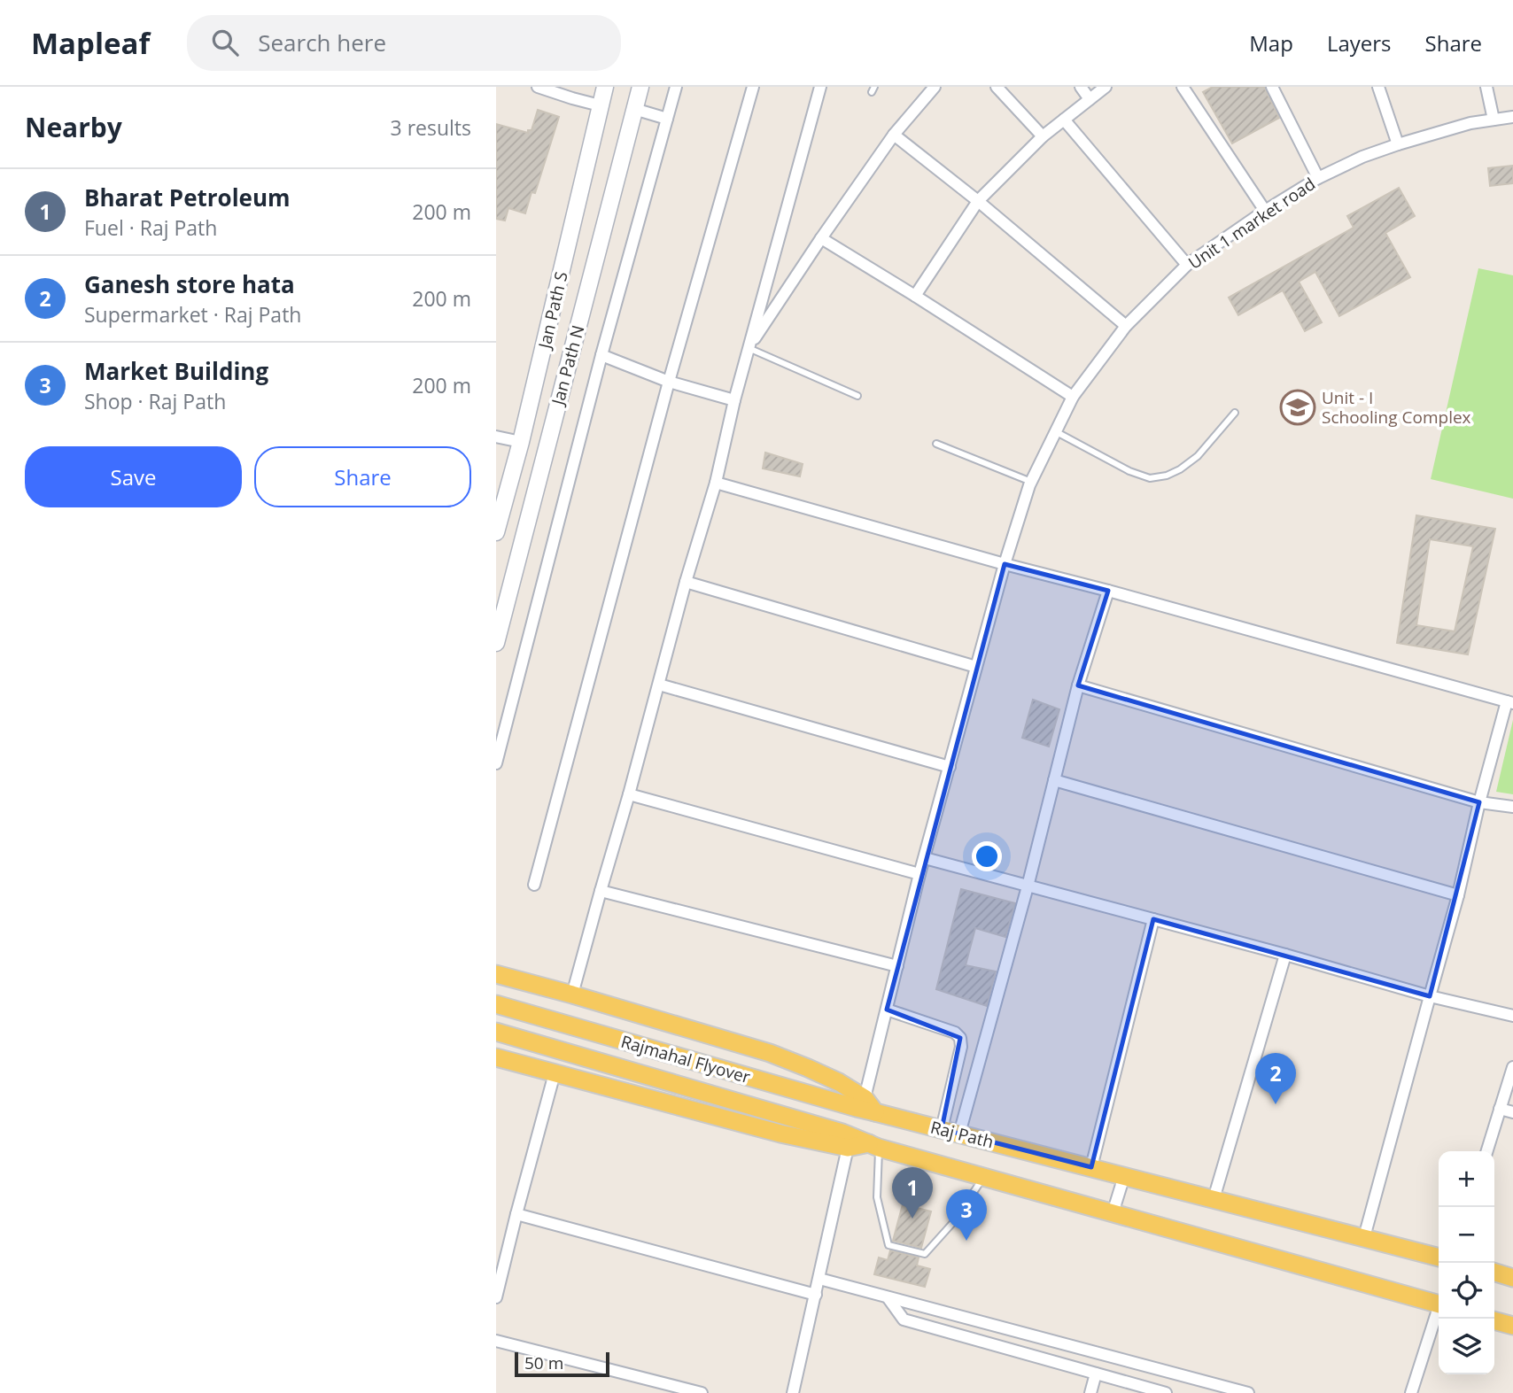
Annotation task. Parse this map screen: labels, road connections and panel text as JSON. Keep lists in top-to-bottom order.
{
  "streets": {
    "main road": [
      "Jan Path S",
      "Jan Path N",
      "Rajmahal Flyover",
      "Raj Path"
    ],
    "street": ["Unit 1 market road"]
  },
  "crossings": [
    ["Rajmahal Flyover", "Raj Path"]
  ],
  "places": {
    "school or university": ["Unit - I Schooling Complex"]
  },
  "scale_bar": "50 m",
  "page": {
    "header": "Mapleaf",
    "search": "Search here",
    "nav": ["Map", "Layers", "Share"],
    "heading": ["Nearby", "3 results"],
    "list": [
      {
        "mark": "1",
        "name": "Bharat Petroleum",
        "note": "Fuel · Raj Path",
        "value": "200 m"
      },
      {
        "mark": "2",
        "name": "Ganesh store hata",
        "note": "Supermarket · Raj Path",
        "value": "200 m"
      },
      {
        "mark": "3",
        "name": "Market Building",
        "note": "Shop · Raj Path",
        "value": "200 m"
      }
    ],
    "buttons": ["Save", "Share"],
    "pins": ["2", "1", "3"],
    "map_buttons": ["+", "−"],
    "scale": "50 m"
  }
}
